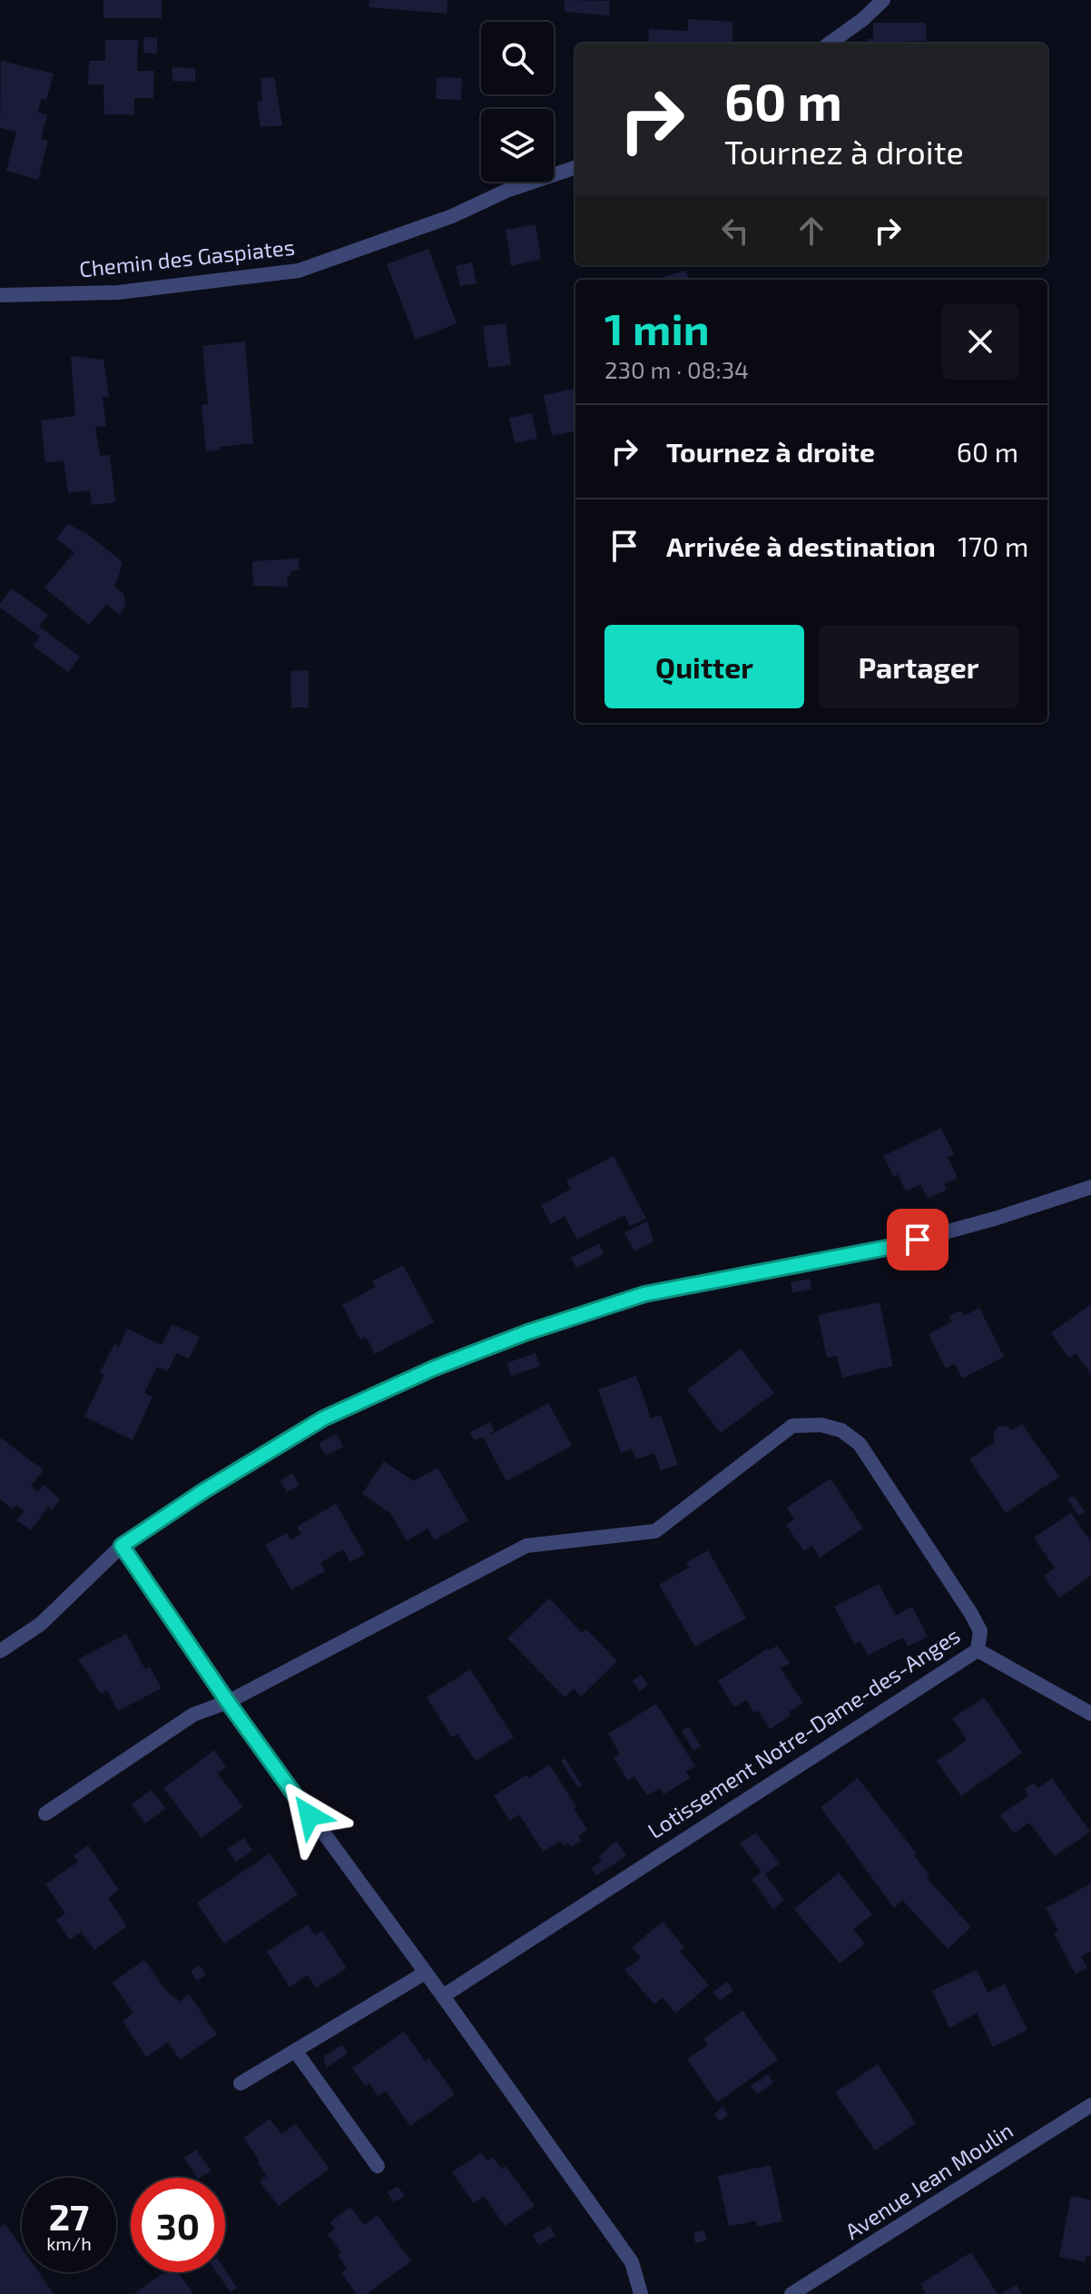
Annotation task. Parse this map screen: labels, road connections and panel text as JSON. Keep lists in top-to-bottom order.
{
  "streets": {
    "street": ["Chemin des Gaspiates", "Lotissement Notre-Dame-des-Anges", "Avenue Jean Moulin"]
  },
  "page": {
    "turn": ["60 m", "Tournez à droite"],
    "heading": ["1 min", "230 m · 08:34"],
    "list": [
      {
        "name": "Tournez à droite",
        "value": "60 m"
      },
      {
        "name": "Arrivée à destination",
        "value": "170 m"
      }
    ],
    "buttons": ["Quitter", "Partager"],
    "speed": "27 km/h",
    "limit": "30"
  }
}
